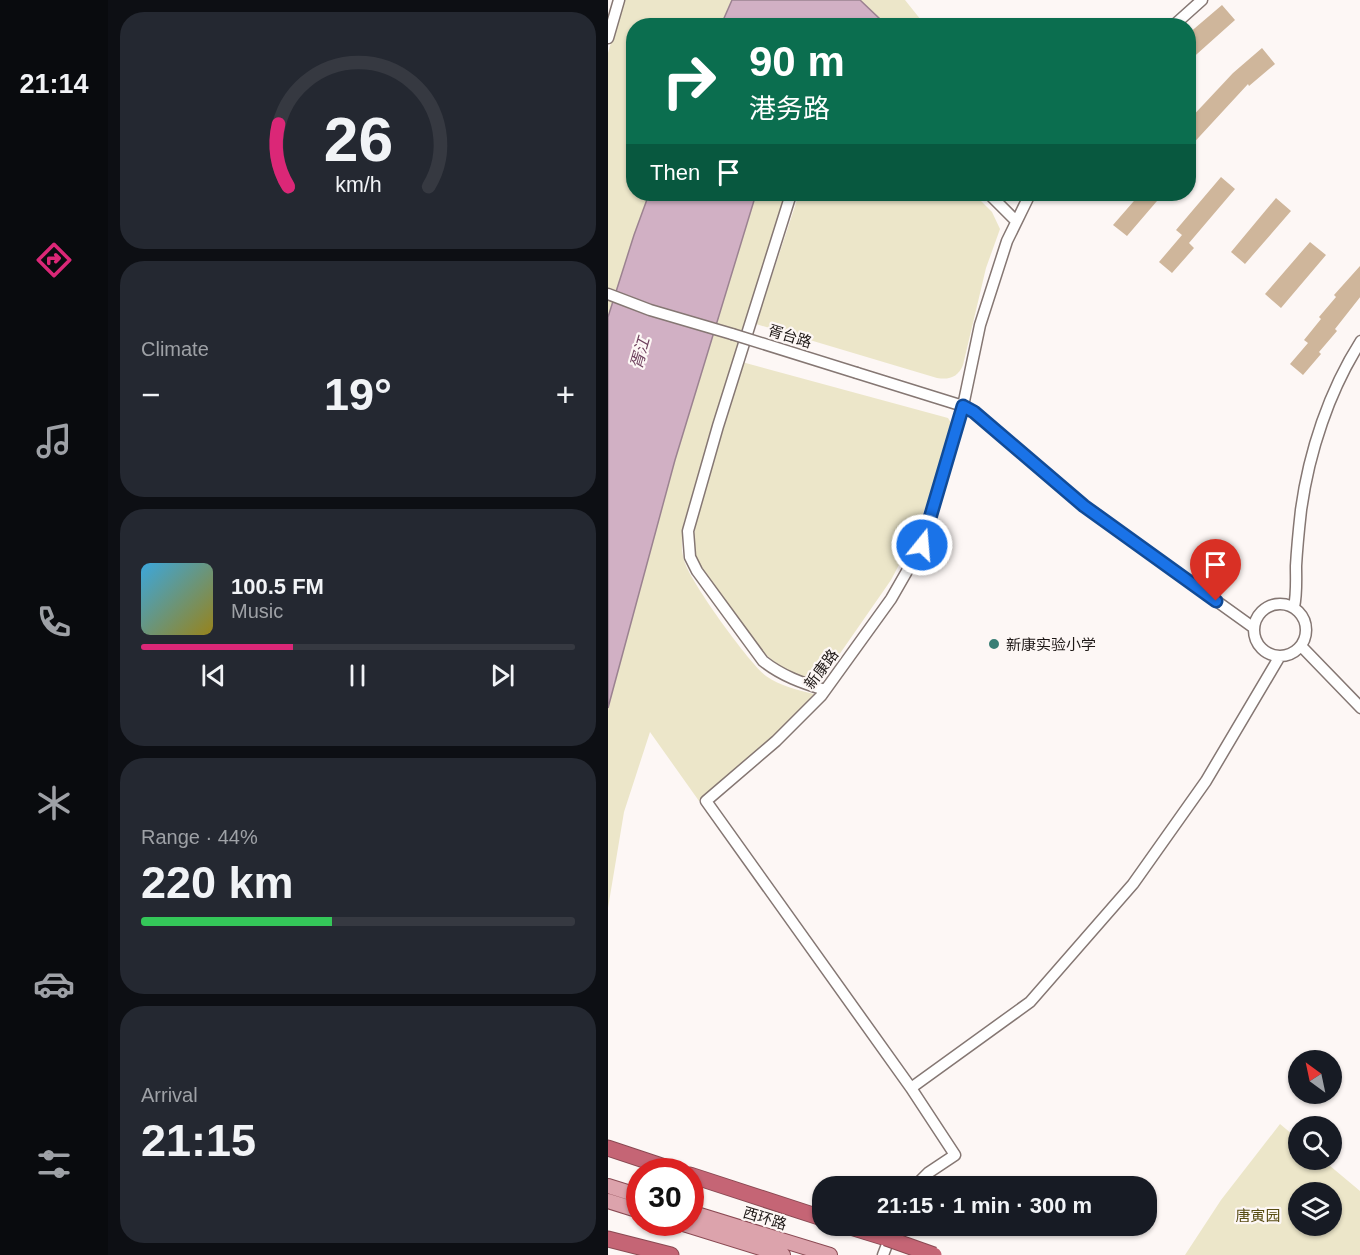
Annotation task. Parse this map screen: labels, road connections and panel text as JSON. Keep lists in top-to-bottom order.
{
  "streets": {
    "main road": ["西环路"],
    "street": ["胥台路", "新康路"]
  },
  "crossings": [
    ["胥台路", "新康路"]
  ],
  "water": ["胥江"],
  "parks": ["唐寅园"],
  "places": ["新康实验小学"],
  "north": "top left",
  "page": {
    "tabs": "21:14",
    "turn": ["90 m", "港务路"],
    "then": "Then",
    "tile": [
      "Climate",
      ["Range · 44%", "220 km"],
      ["Arrival", "21:15"]
    ],
    "heat": ["−", "19°", "+"],
    "song": ["100.5 FM", "Music"],
    "limit": "30",
    "trip": "21:15 · 1 min · 300 m",
    "gauge": ["26", "km/h"]
  }
}
